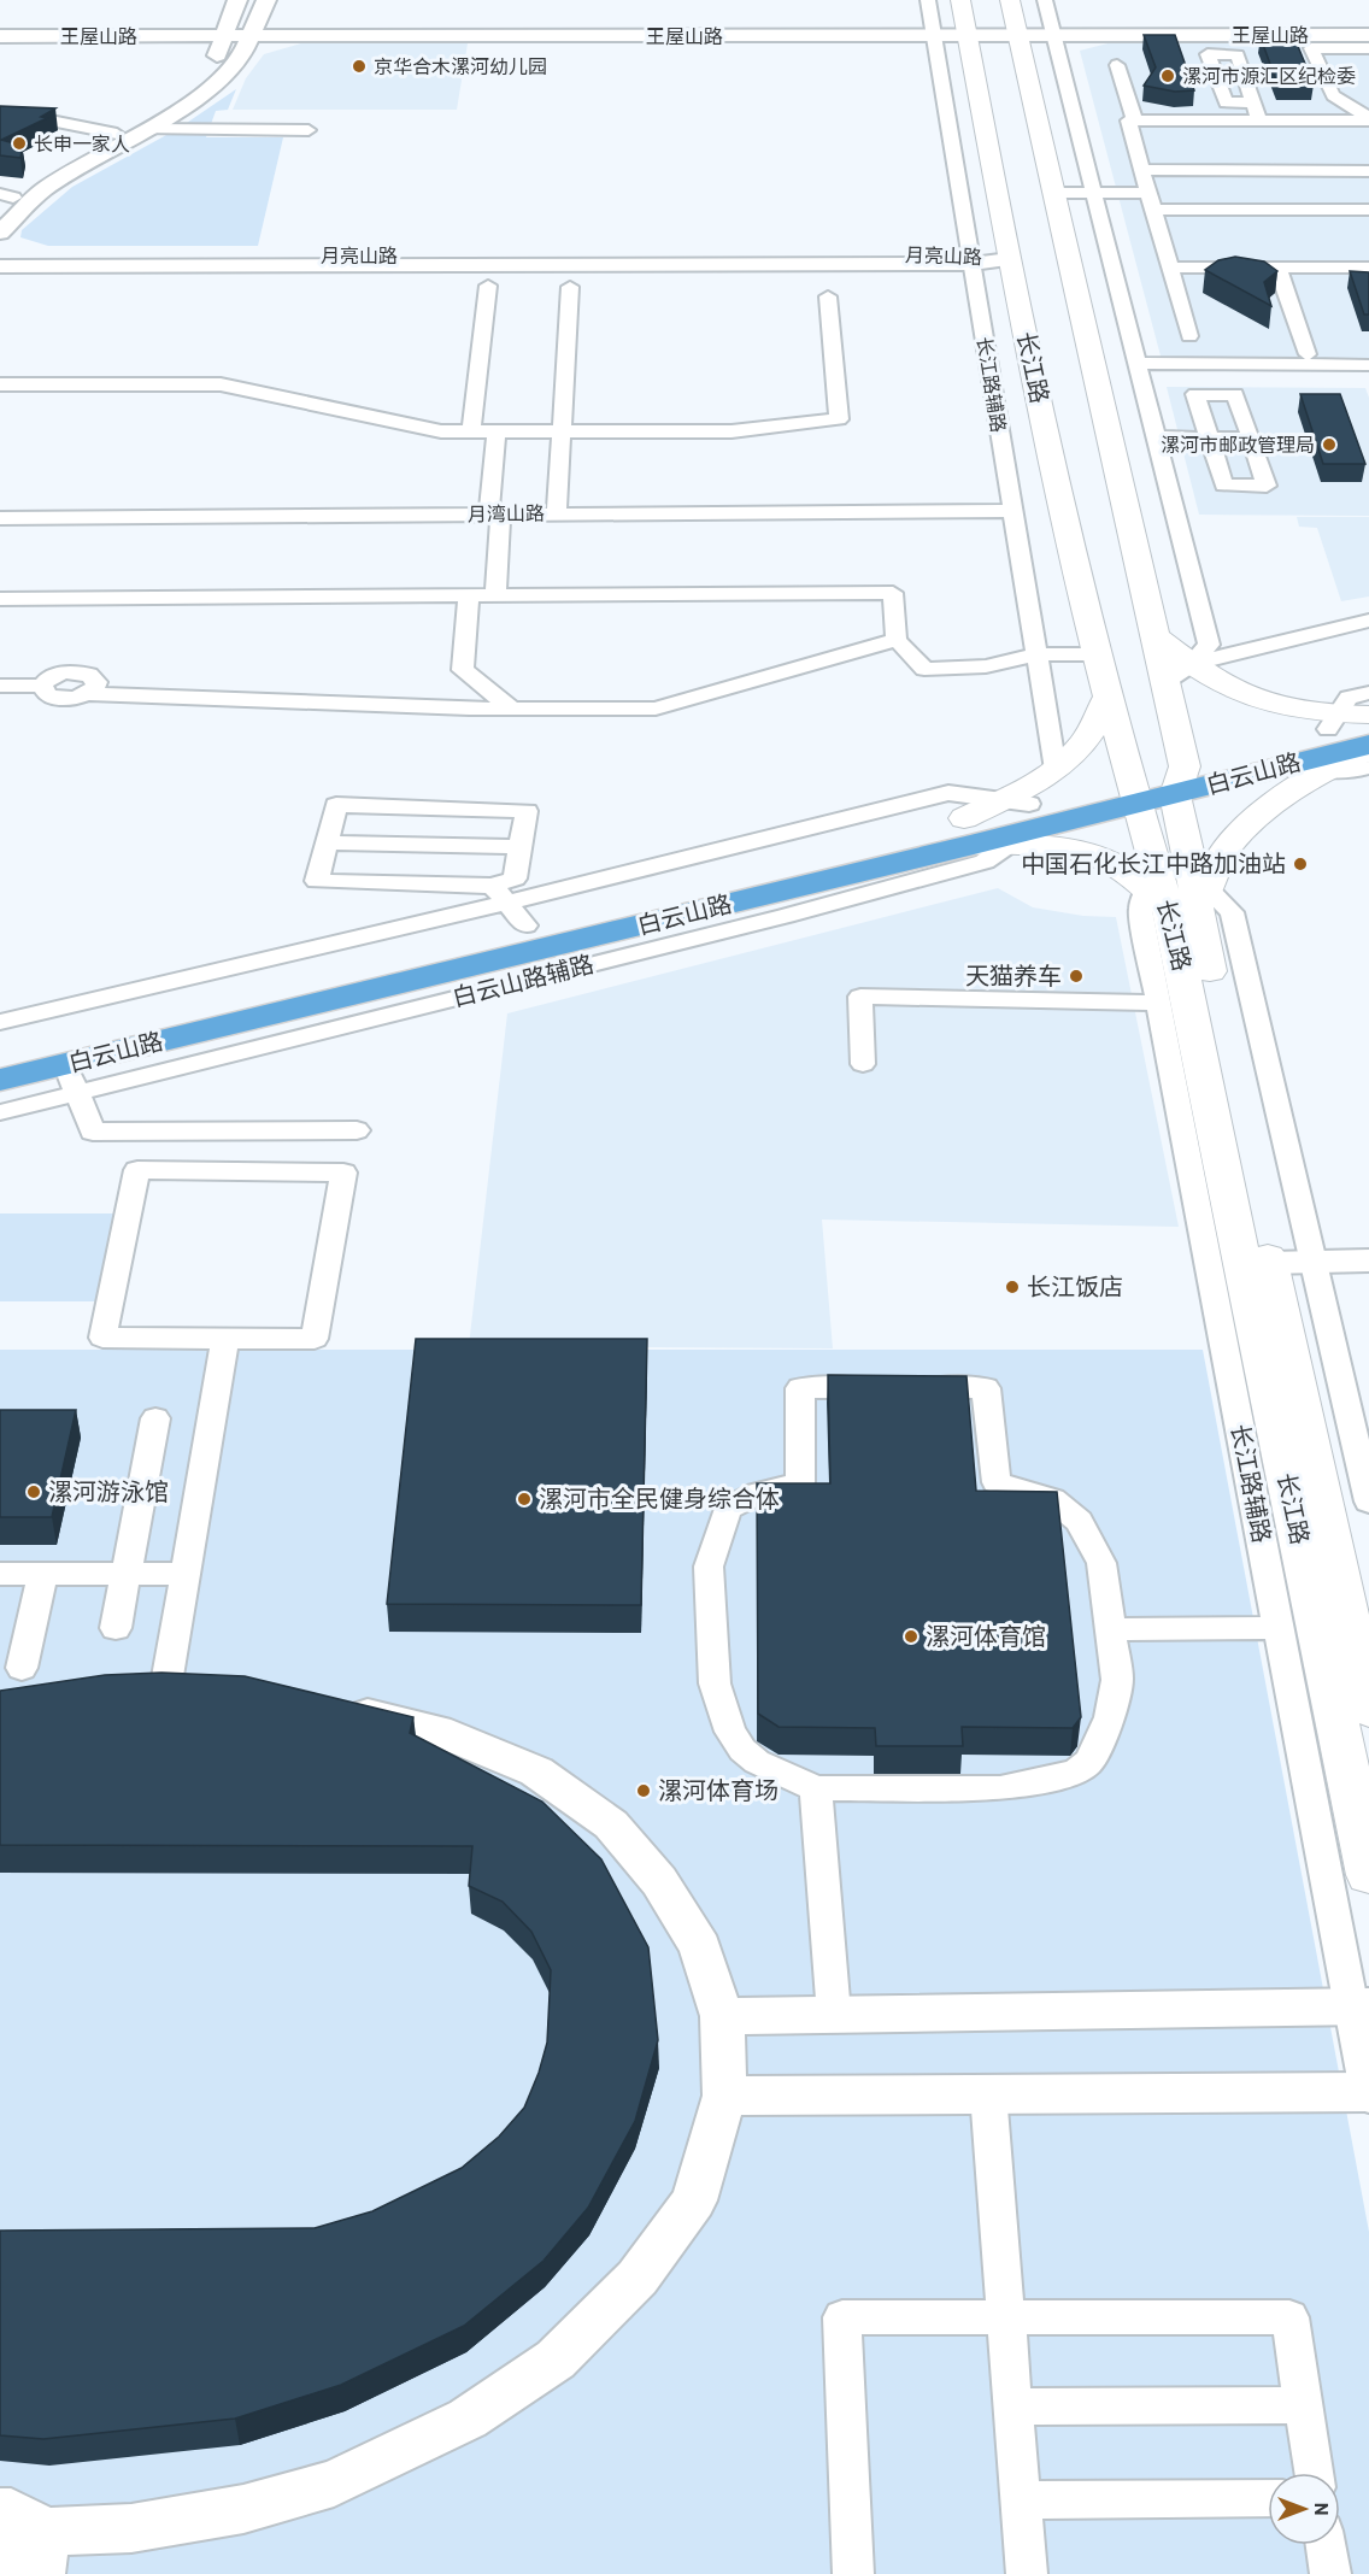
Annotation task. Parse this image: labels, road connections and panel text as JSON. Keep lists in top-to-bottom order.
{
  "streets": {
    "highway": ["白云山路"],
    "main road": ["长江路"],
    "street": [
      "王屋山路",
      "月亮山路",
      "长江路辅路",
      "月湾山路",
      "白云山路辅路"
    ]
  },
  "crossings": [
    ["王屋山路", "长江路"],
    ["王屋山路", "长江路辅路"],
    ["月亮山路", "长江路"],
    ["月亮山路", "长江路辅路"],
    ["长江路", "长江路辅路"],
    ["长江路", "白云山路"],
    ["长江路辅路", "月湾山路"],
    ["白云山路", "白云山路辅路"]
  ],
  "places": [
    "京华合木漯河幼儿园",
    "漯河市源汇区纪检委",
    "长申一家人",
    "漯河市邮政管理局",
    "中国石化长江中路加油站",
    "天猫养车",
    "长江饭店",
    "漯河游泳馆",
    "漯河市全民健身综合体",
    "漯河体育馆",
    "漯河体育场"
  ],
  "north": "right"
}
